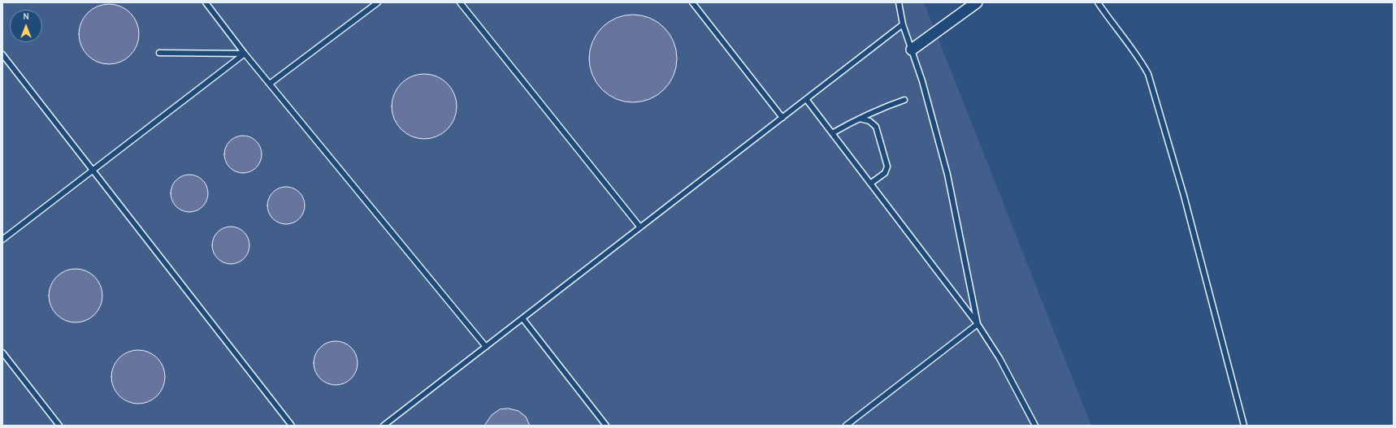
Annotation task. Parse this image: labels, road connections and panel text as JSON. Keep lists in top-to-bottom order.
{
  "north": "top"
}
